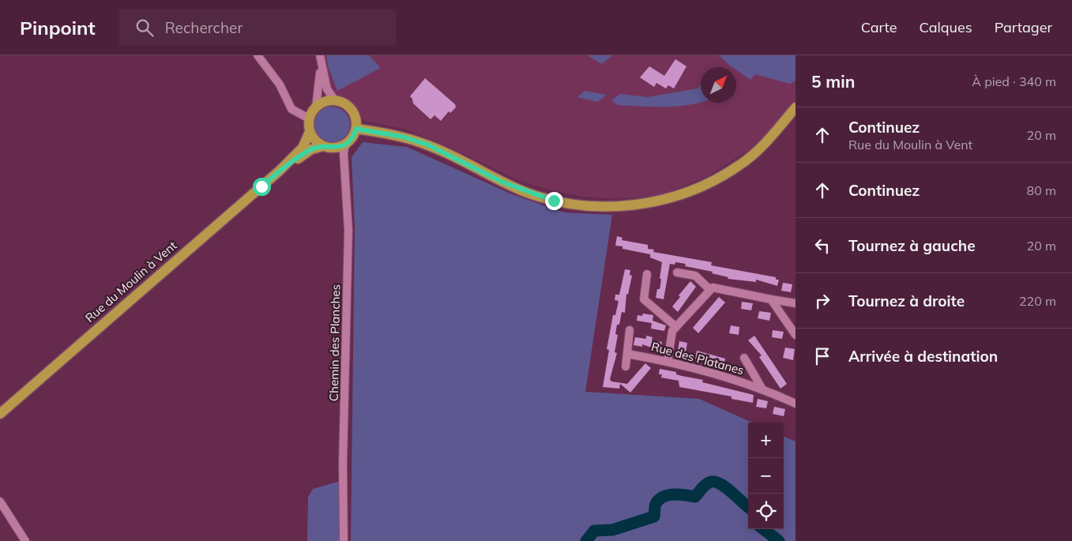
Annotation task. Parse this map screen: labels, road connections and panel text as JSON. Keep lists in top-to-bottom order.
{
  "streets": {
    "main road": ["Rue du Moulin à Vent"],
    "street": ["Chemin des Planches", "Rue des Platanes"]
  },
  "north": "top right",
  "page": {
    "header": "Pinpoint",
    "search": "Rechercher",
    "nav": ["Carte", "Calques", "Partager"],
    "heading": ["5 min", "À pied · 340 m"],
    "list": [
      ["Continuez", "Rue du Moulin à Vent", "20 m"],
      ["Continuez", "80 m"],
      ["Tournez à gauche", "20 m"],
      ["Tournez à droite", "220 m"],
      "Arrivée à destination"
    ],
    "map_buttons": ["+", "−"]
  }
}
